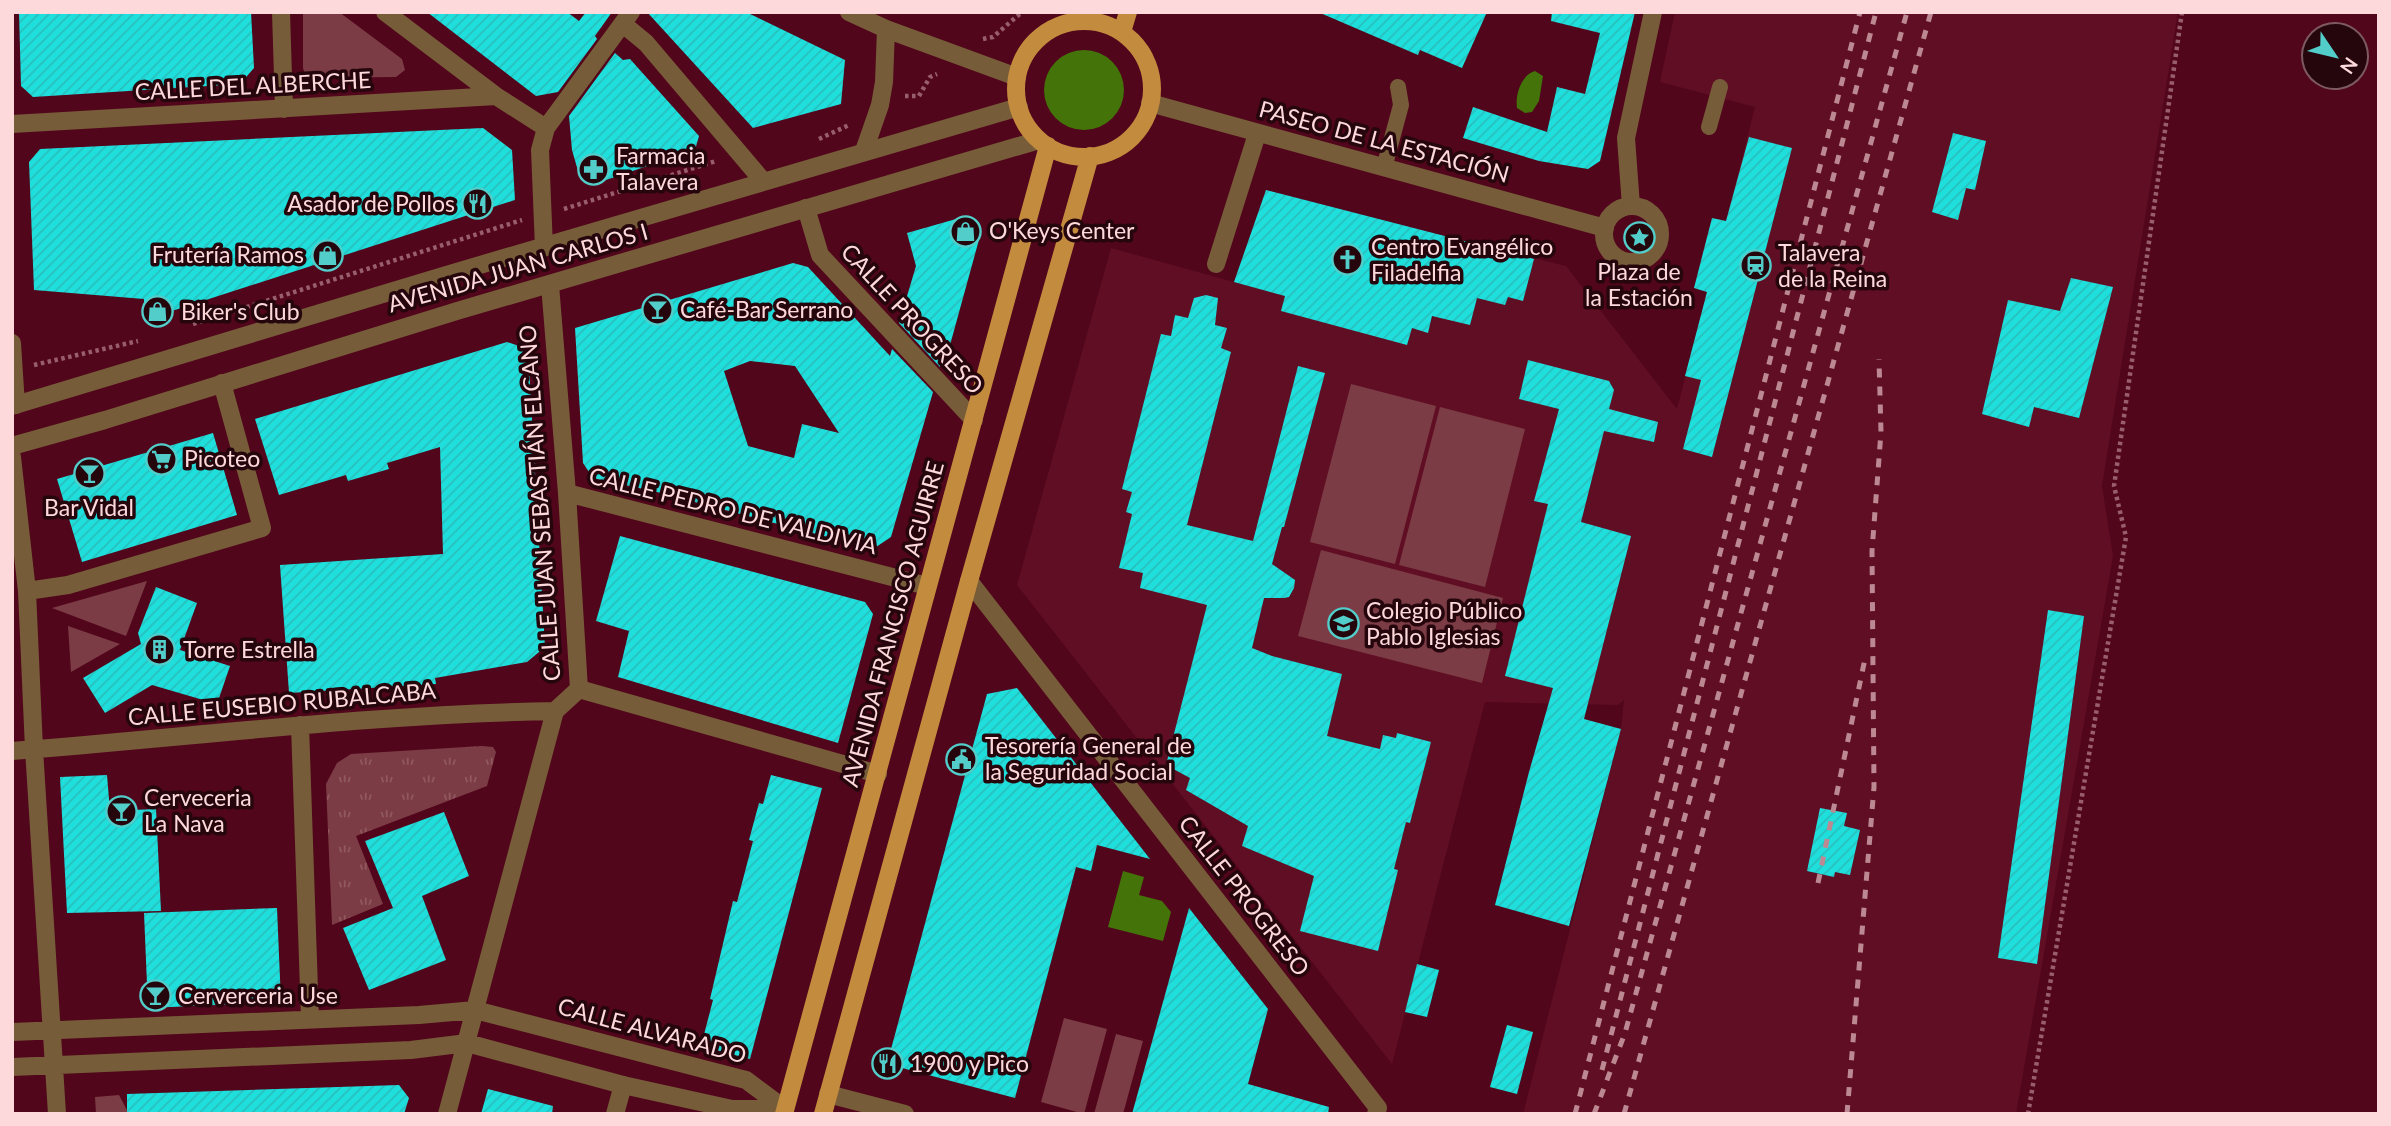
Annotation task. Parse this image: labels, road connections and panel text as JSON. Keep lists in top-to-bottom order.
{
  "streets": {
    "main road": ["AVENIDA FRANCISCO AGUIRRE"],
    "street": [
      "CALLE DEL ALBERCHE",
      "PASEO DE LA ESTACIÓN",
      "AVENIDA JUAN CARLOS I",
      "CALLE PROGRESO",
      "CALLE JUAN SEBASTIÁN ELCANO",
      "CALLE PEDRO DE VALDIVIA",
      "CALLE EUSEBIO RUBALCABA",
      "CALLE ALVARADO"
    ]
  },
  "crossings": [
    ["PASEO DE LA ESTACIÓN", "AVENIDA JUAN CARLOS I"],
    ["PASEO DE LA ESTACIÓN", "AVENIDA FRANCISCO AGUIRRE"],
    ["AVENIDA JUAN CARLOS I", "CALLE PROGRESO"],
    ["AVENIDA JUAN CARLOS I", "CALLE JUAN SEBASTIÁN ELCANO"],
    ["AVENIDA JUAN CARLOS I", "AVENIDA FRANCISCO AGUIRRE"],
    ["CALLE PROGRESO", "AVENIDA FRANCISCO AGUIRRE"],
    ["CALLE JUAN SEBASTIÁN ELCANO", "CALLE PEDRO DE VALDIVIA"],
    ["CALLE JUAN SEBASTIÁN ELCANO", "CALLE EUSEBIO RUBALCABA"],
    ["CALLE JUAN SEBASTIÁN ELCANO", "CALLE ALVARADO"],
    ["CALLE PEDRO DE VALDIVIA", "AVENIDA FRANCISCO AGUIRRE"],
    ["AVENIDA FRANCISCO AGUIRRE", "CALLE ALVARADO"]
  ],
  "places": {
    "pharmacy": ["Farmacia Talavera"],
    "restaurant": ["Asador de Pollos", "1900 y Pico"],
    "shop": ["O'Keys Center", "Frutería Ramos", "Biker's Club"],
    "place": ["Plaza de la Estación"],
    "church": ["Centro Evangélico Filadelfia"],
    "station": ["Talavera de la Reina"],
    "bar": [
      "Café-Bar Serrano",
      "Bar Vidal",
      "Cerveceria La Nava",
      "Cerverceria Use"
    ],
    "supermarket": ["Picoteo"],
    "school or university": ["Colegio Público Pablo Iglesias"],
    "building": ["Torre Estrella"],
    "public building": ["Tesorería General de la Seguridad Social"]
  },
  "north": "bottom right"
}
